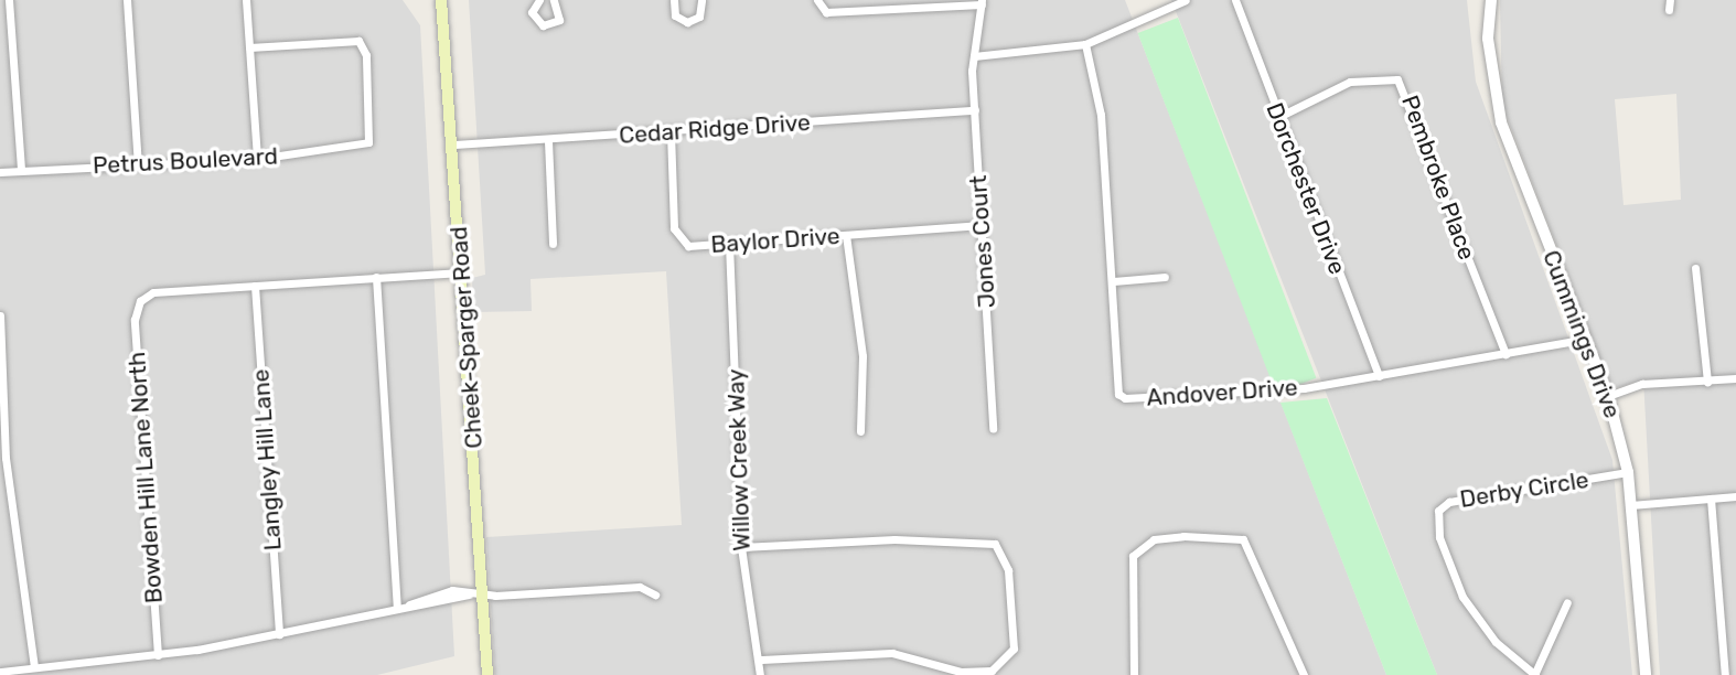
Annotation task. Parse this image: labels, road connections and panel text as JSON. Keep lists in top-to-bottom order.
{
  "streets": {
    "main road": ["Cheek-Sparger Road"],
    "street": [
      "Cedar Ridge Drive",
      "Petrus Boulevard",
      "Pembroke Place",
      "Dorchester Drive",
      "Baylor Drive",
      "Jones Court",
      "Cummings Drive",
      "Andover Drive",
      "Langley Hill Lane",
      "Willow Creek Way",
      "Bowden Hill Lane North",
      "Derby Circle"
    ]
  },
  "crossings": [
    ["Cedar Ridge Drive", "Baylor Drive"],
    ["Cedar Ridge Drive", "Jones Court"],
    ["Cedar Ridge Drive", "Cheek-Sparger Road"],
    ["Pembroke Place", "Dorchester Drive"],
    ["Pembroke Place", "Andover Drive"],
    ["Dorchester Drive", "Andover Drive"],
    ["Baylor Drive", "Jones Court"],
    ["Baylor Drive", "Willow Creek Way"],
    ["Cummings Drive", "Andover Drive"],
    ["Cummings Drive", "Derby Circle"],
    ["Langley Hill Lane", "Bowden Hill Lane North"]
  ]
}
